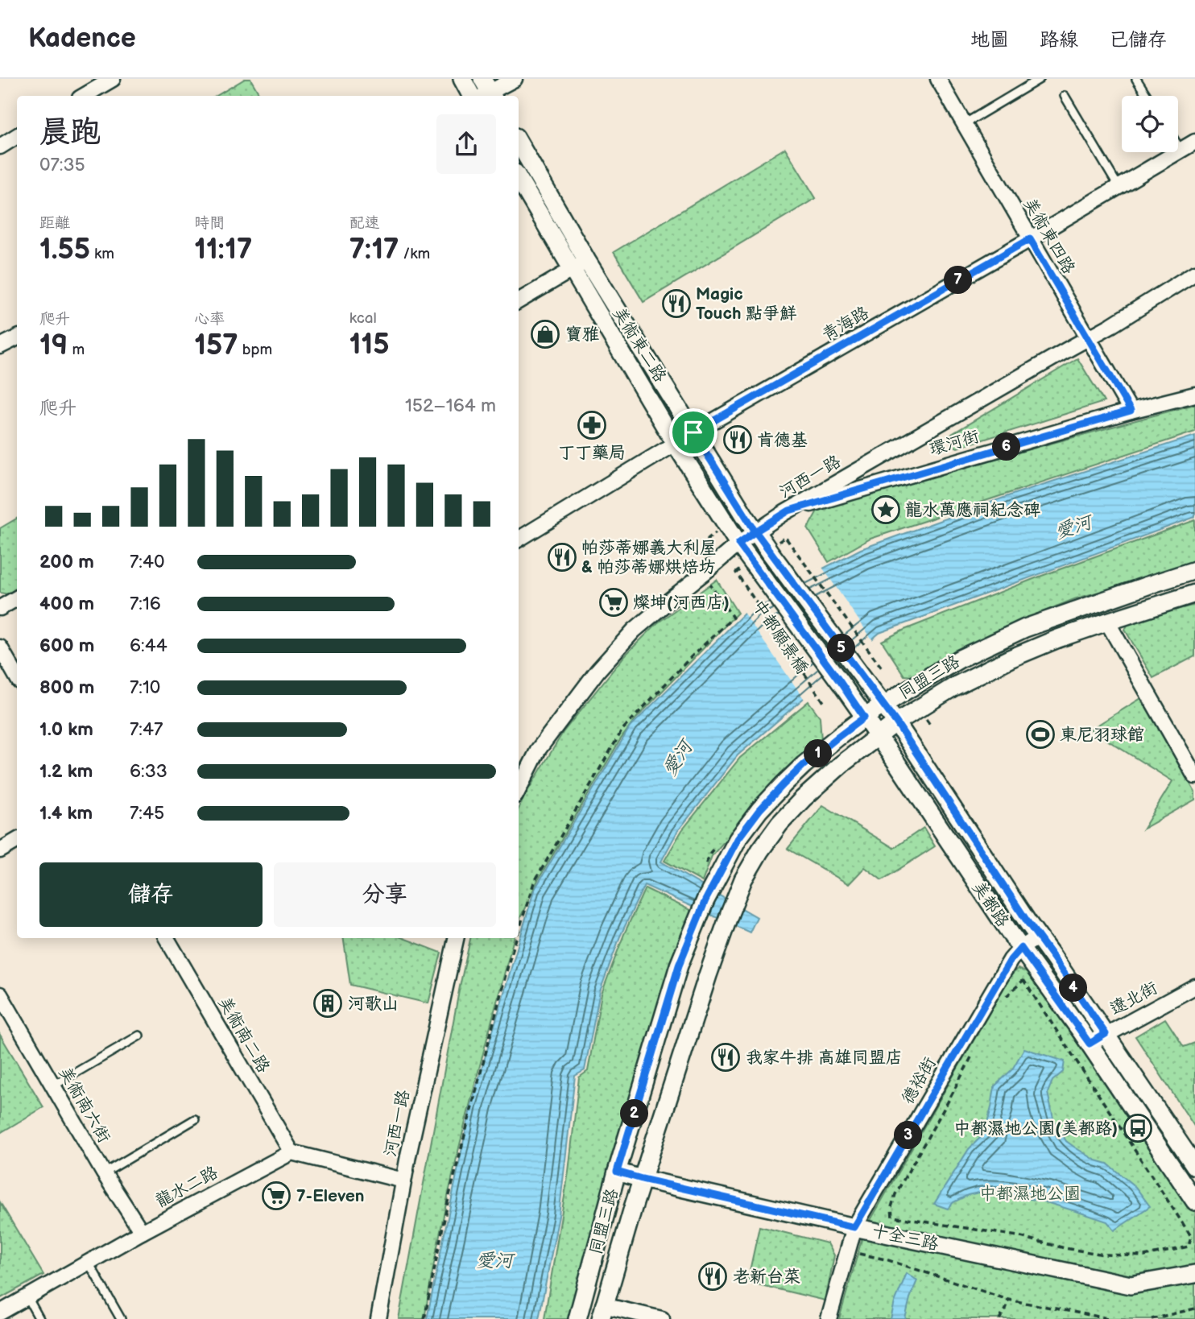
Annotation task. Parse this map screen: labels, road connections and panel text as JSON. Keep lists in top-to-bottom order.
{
  "streets": {
    "street": [
      "美術東四路",
      "青海路",
      "美術東二路",
      "環河街",
      "河西一路",
      "中都願景橋",
      "同盟三路",
      "美都路",
      "遼北街",
      "美術南二路",
      "德裕街",
      "美術南六街",
      "龍水二路",
      "十全三路"
    ]
  },
  "crossings": [
    ["美術東四路", "青海路"],
    ["美術東四路", "環河街"],
    ["美術東四路", "河西一路"],
    ["青海路", "美術東二路"],
    ["美術東二路", "河西一路"],
    ["美術東二路", "中都願景橋"],
    ["美術東二路", "同盟三路"],
    ["美術東二路", "美都路"],
    ["環河街", "河西一路"],
    ["中都願景橋", "同盟三路"],
    ["中都願景橋", "美都路"],
    ["同盟三路", "美都路"],
    ["同盟三路", "十全三路"],
    ["美都路", "遼北街"],
    ["美都路", "德裕街"],
    ["美術南二路", "龍水二路"],
    ["德裕街", "十全三路"],
    ["美術南六街", "龍水二路"]
  ],
  "water": ["愛河"],
  "parks": ["中都濕地公園"],
  "places": {
    "restaurant": [
      "Magic Touch 點爭鮮",
      "肯德基",
      "帕莎蒂娜義大利屋 & 帕莎蒂娜烘焙坊",
      "我家牛排 高雄同盟店",
      "老新台菜"
    ],
    "shop": ["寶雅"],
    "pharmacy": ["丁丁藥局"],
    "place": ["龍水萬應祠紀念碑"],
    "supermarket": ["燦坤(河西店)", "7-Eleven"],
    "sports": ["東尼羽球館"],
    "building": ["河歌山"],
    "bus stop": ["中都濕地公園(美都路)"]
  },
  "page": {
    "header": "Kadence",
    "nav": ["地圖", "路線", "已儲存"],
    "heading": ["晨跑", "07:35"],
    "stats": [
      ["距離", "1.55 km"],
      ["時間", "11:17"],
      ["配速", "7:17 /km"],
      ["爬升", "19 m"],
      ["心率", "157 bpm"],
      ["kcal", "115"]
    ],
    "pins": [
      "7",
      "6",
      "5",
      "1",
      "4",
      "2",
      "3"
    ],
    "chart": ["爬升", "152–164 m"],
    "list": [
      {
        "name": "200 m",
        "note": "7:40"
      },
      {
        "name": "400 m",
        "note": "7:16"
      },
      {
        "name": "600 m",
        "note": "6:44"
      },
      {
        "name": "800 m",
        "note": "7:10"
      },
      {
        "name": "1.0 km",
        "note": "7:47"
      },
      {
        "name": "1.2 km",
        "note": "6:33"
      },
      {
        "name": "1.4 km",
        "note": "7:45"
      }
    ],
    "buttons": ["儲存", "分享"]
  }
}
